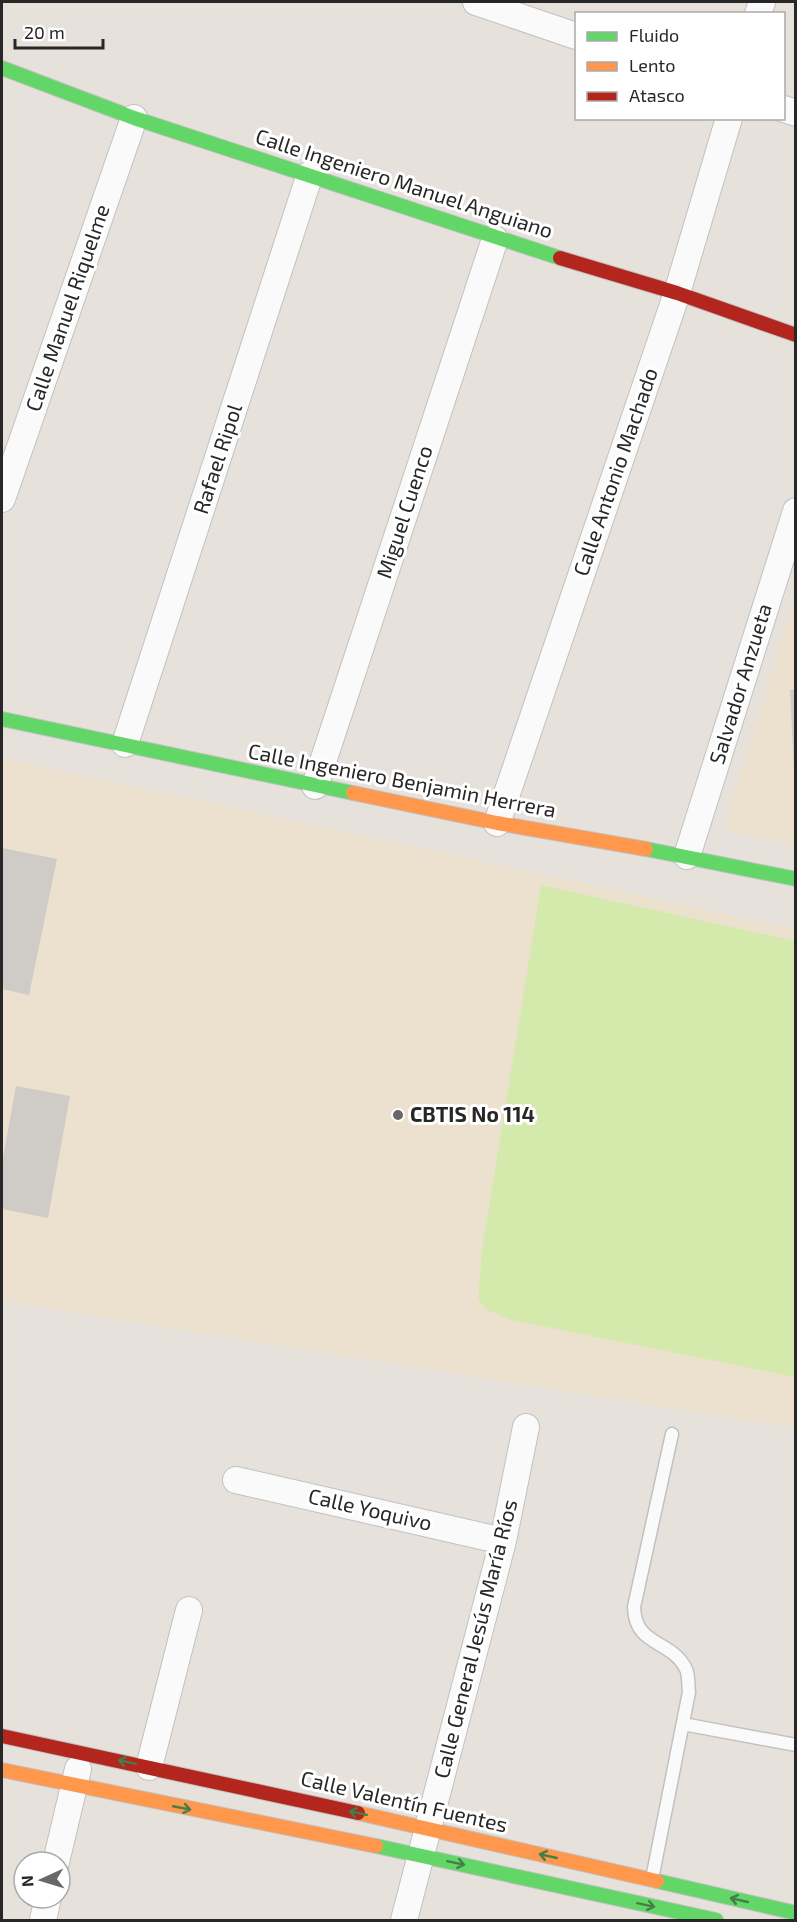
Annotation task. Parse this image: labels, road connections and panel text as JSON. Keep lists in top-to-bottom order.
{
  "streets": {
    "street": [
      "Calle Ingeniero Manuel Anguiano",
      "Calle Manuel Riquelme",
      "Rafael Ripol",
      "Calle Antonio Machado",
      "Miguel Cuenco",
      "Salvador Anzueta",
      "Calle Ingeniero Benjamin Herrera",
      "Calle Yoquivo",
      "Calle General Jesús María Ríos",
      "Calle Valentín Fuentes"
    ]
  },
  "crossings": [
    ["Calle Ingeniero Manuel Anguiano", "Calle Manuel Riquelme"],
    ["Calle Ingeniero Manuel Anguiano", "Rafael Ripol"],
    ["Calle Ingeniero Manuel Anguiano", "Calle Antonio Machado"],
    ["Calle Ingeniero Manuel Anguiano", "Miguel Cuenco"],
    ["Rafael Ripol", "Calle Ingeniero Benjamin Herrera"],
    ["Calle Antonio Machado", "Calle Ingeniero Benjamin Herrera"],
    ["Miguel Cuenco", "Calle Ingeniero Benjamin Herrera"],
    ["Salvador Anzueta", "Calle Ingeniero Benjamin Herrera"],
    ["Calle Yoquivo", "Calle General Jesús María Ríos"],
    ["Calle General Jesús María Ríos", "Calle Valentín Fuentes"]
  ],
  "places": ["CBTIS No 114"],
  "legend": ["Fluido", "Lento", "Atasco"],
  "scale_bar": "20 m",
  "north": "left"
}
